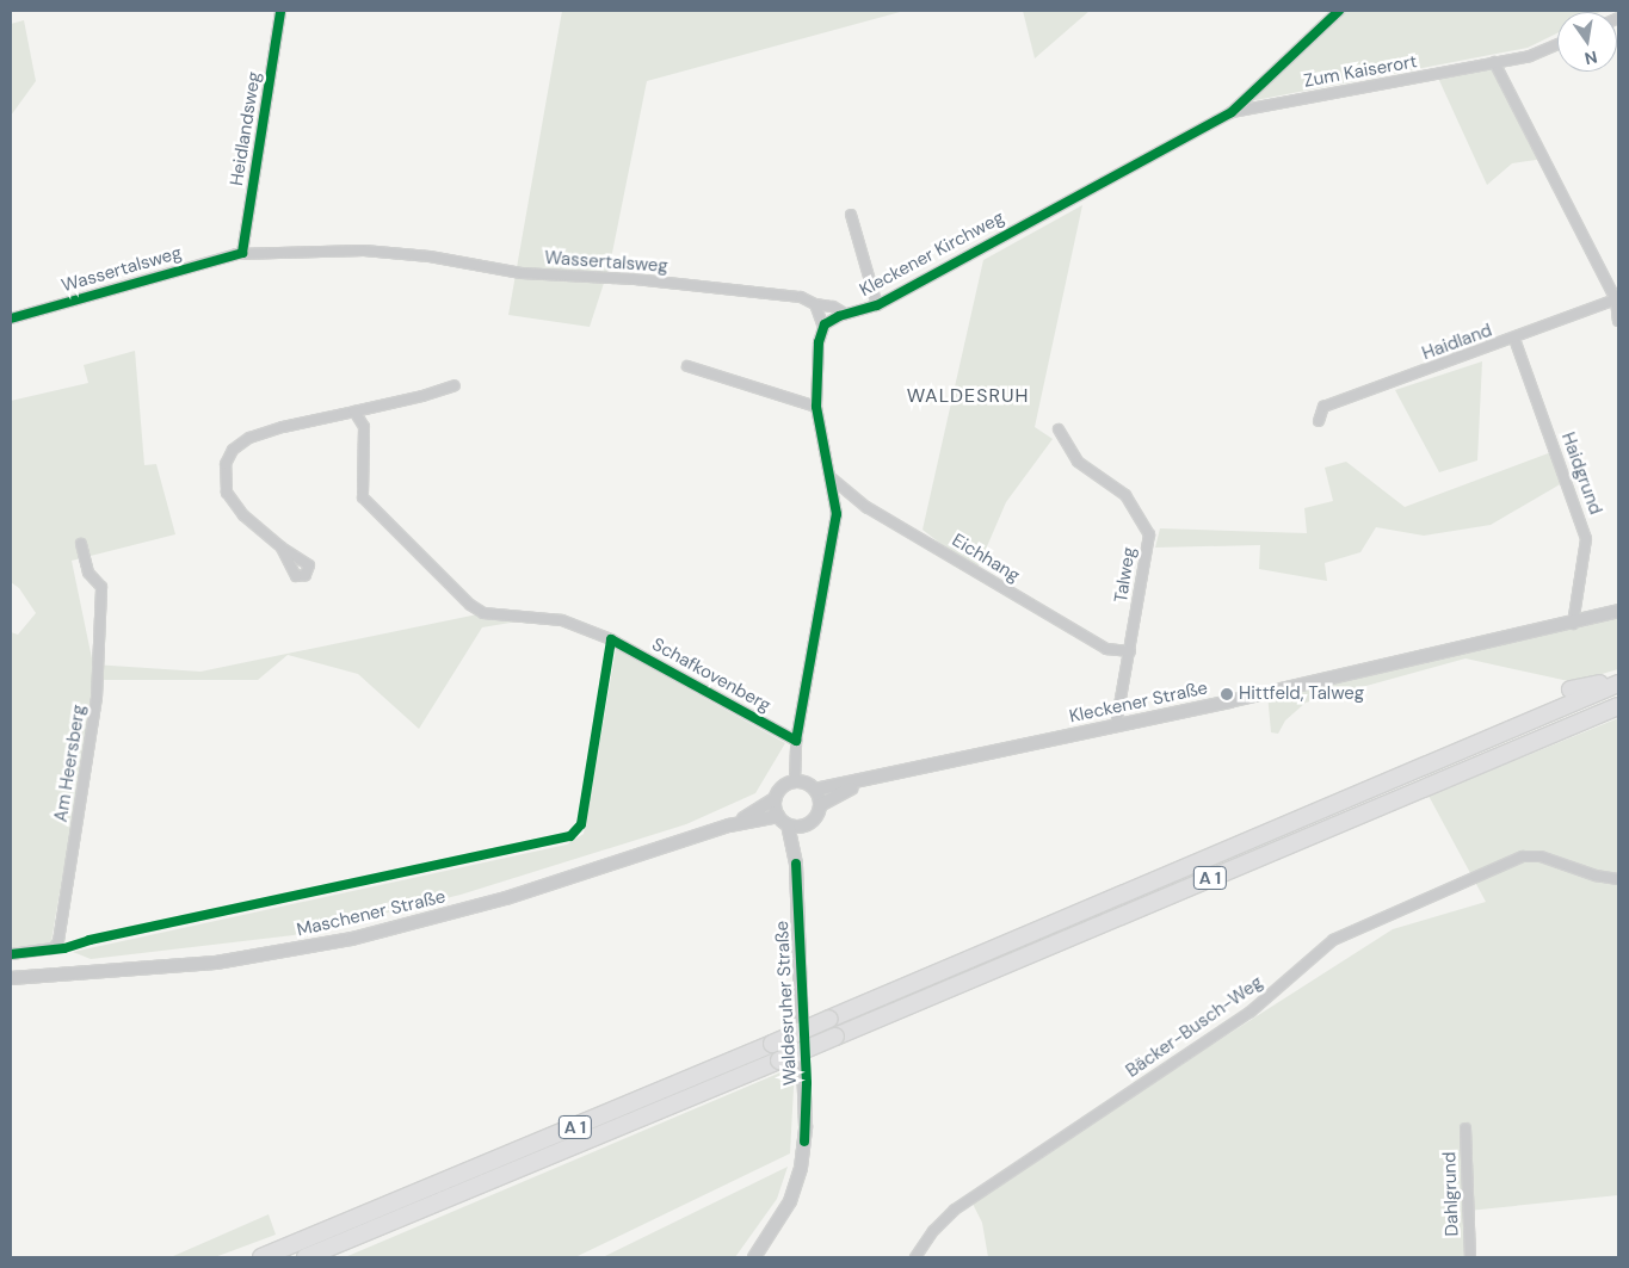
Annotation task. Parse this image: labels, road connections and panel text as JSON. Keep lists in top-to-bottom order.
{
  "streets": {
    "highway": ["A 1"],
    "street": [
      "Zum Kaiserort",
      "Heidlandsweg",
      "Kleckener Kirchweg",
      "Wassertalsweg",
      "Haidland",
      "Haidgrund",
      "Eichhang",
      "Talweg",
      "Schafkovenberg",
      "Kleckener Straße",
      "Am Heersberg",
      "Maschener Straße",
      "Waldesruher Straße",
      "Bäcker-Busch-Weg",
      "Dahlgrund"
    ]
  },
  "crossings": [
    ["Zum Kaiserort", "Kleckener Kirchweg"],
    ["Heidlandsweg", "Wassertalsweg"],
    ["Kleckener Kirchweg", "Wassertalsweg"],
    ["Haidland", "Haidgrund"],
    ["Haidgrund", "Kleckener Straße"],
    ["Eichhang", "Talweg"],
    ["Talweg", "Kleckener Straße"],
    ["Kleckener Straße", "Maschener Straße"],
    ["Kleckener Straße", "Waldesruher Straße"],
    ["Maschener Straße", "Waldesruher Straße"]
  ],
  "districts": ["WALDESRUH"],
  "places": ["Hittfeld, Talweg"],
  "north": "bottom"
}
